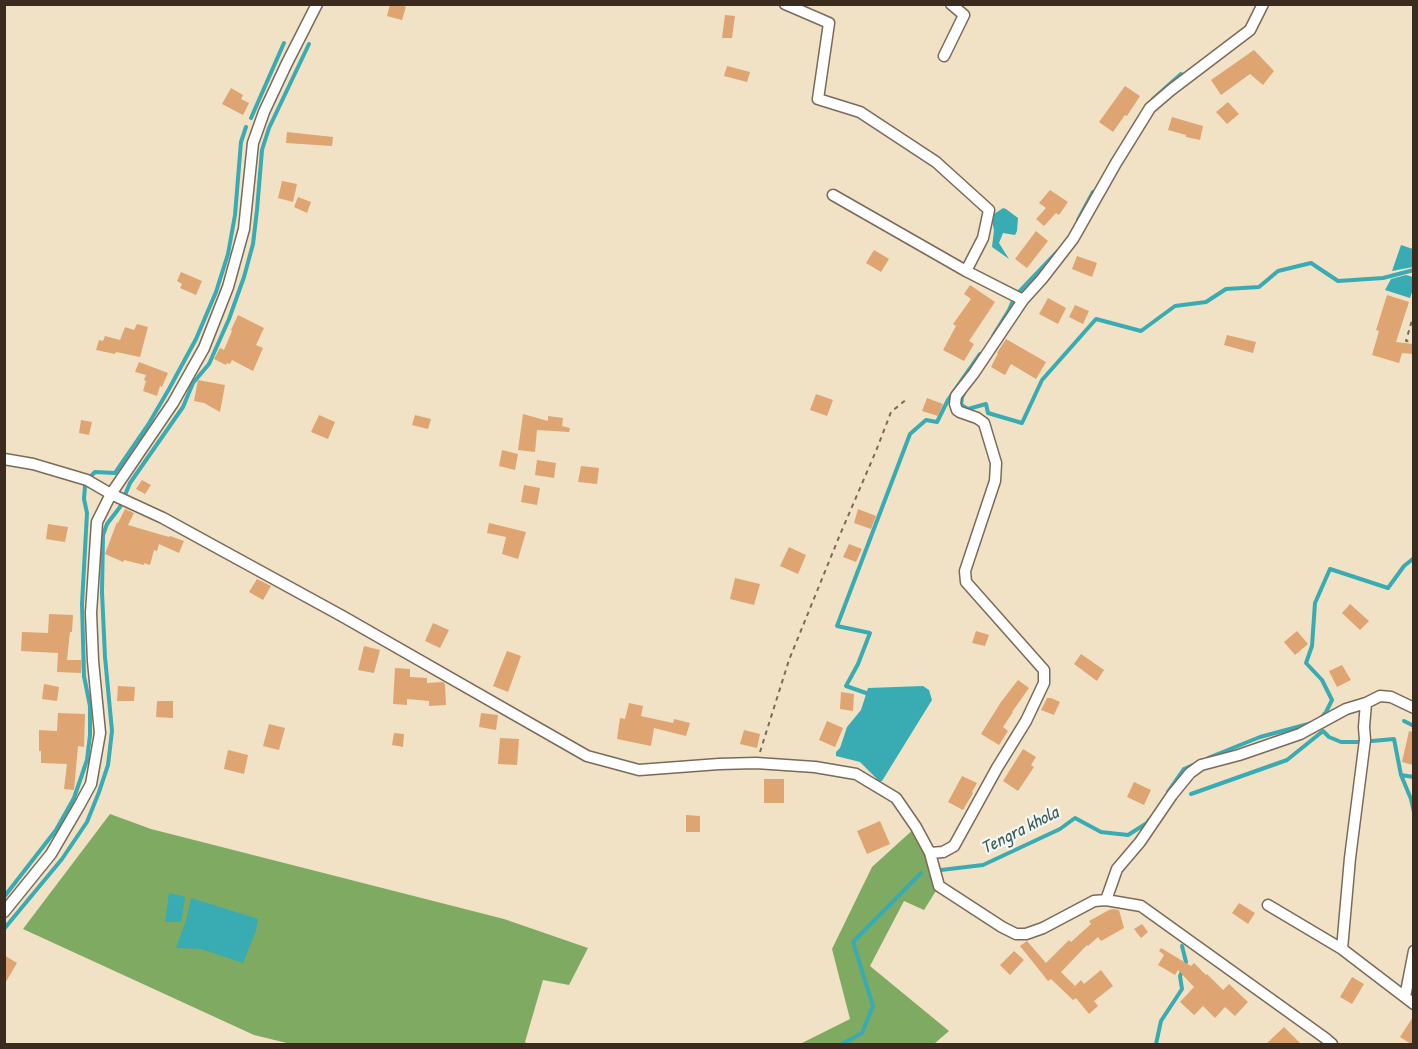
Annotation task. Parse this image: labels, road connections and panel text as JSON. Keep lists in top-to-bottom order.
{
  "water": ["Tengra khola"]
}
